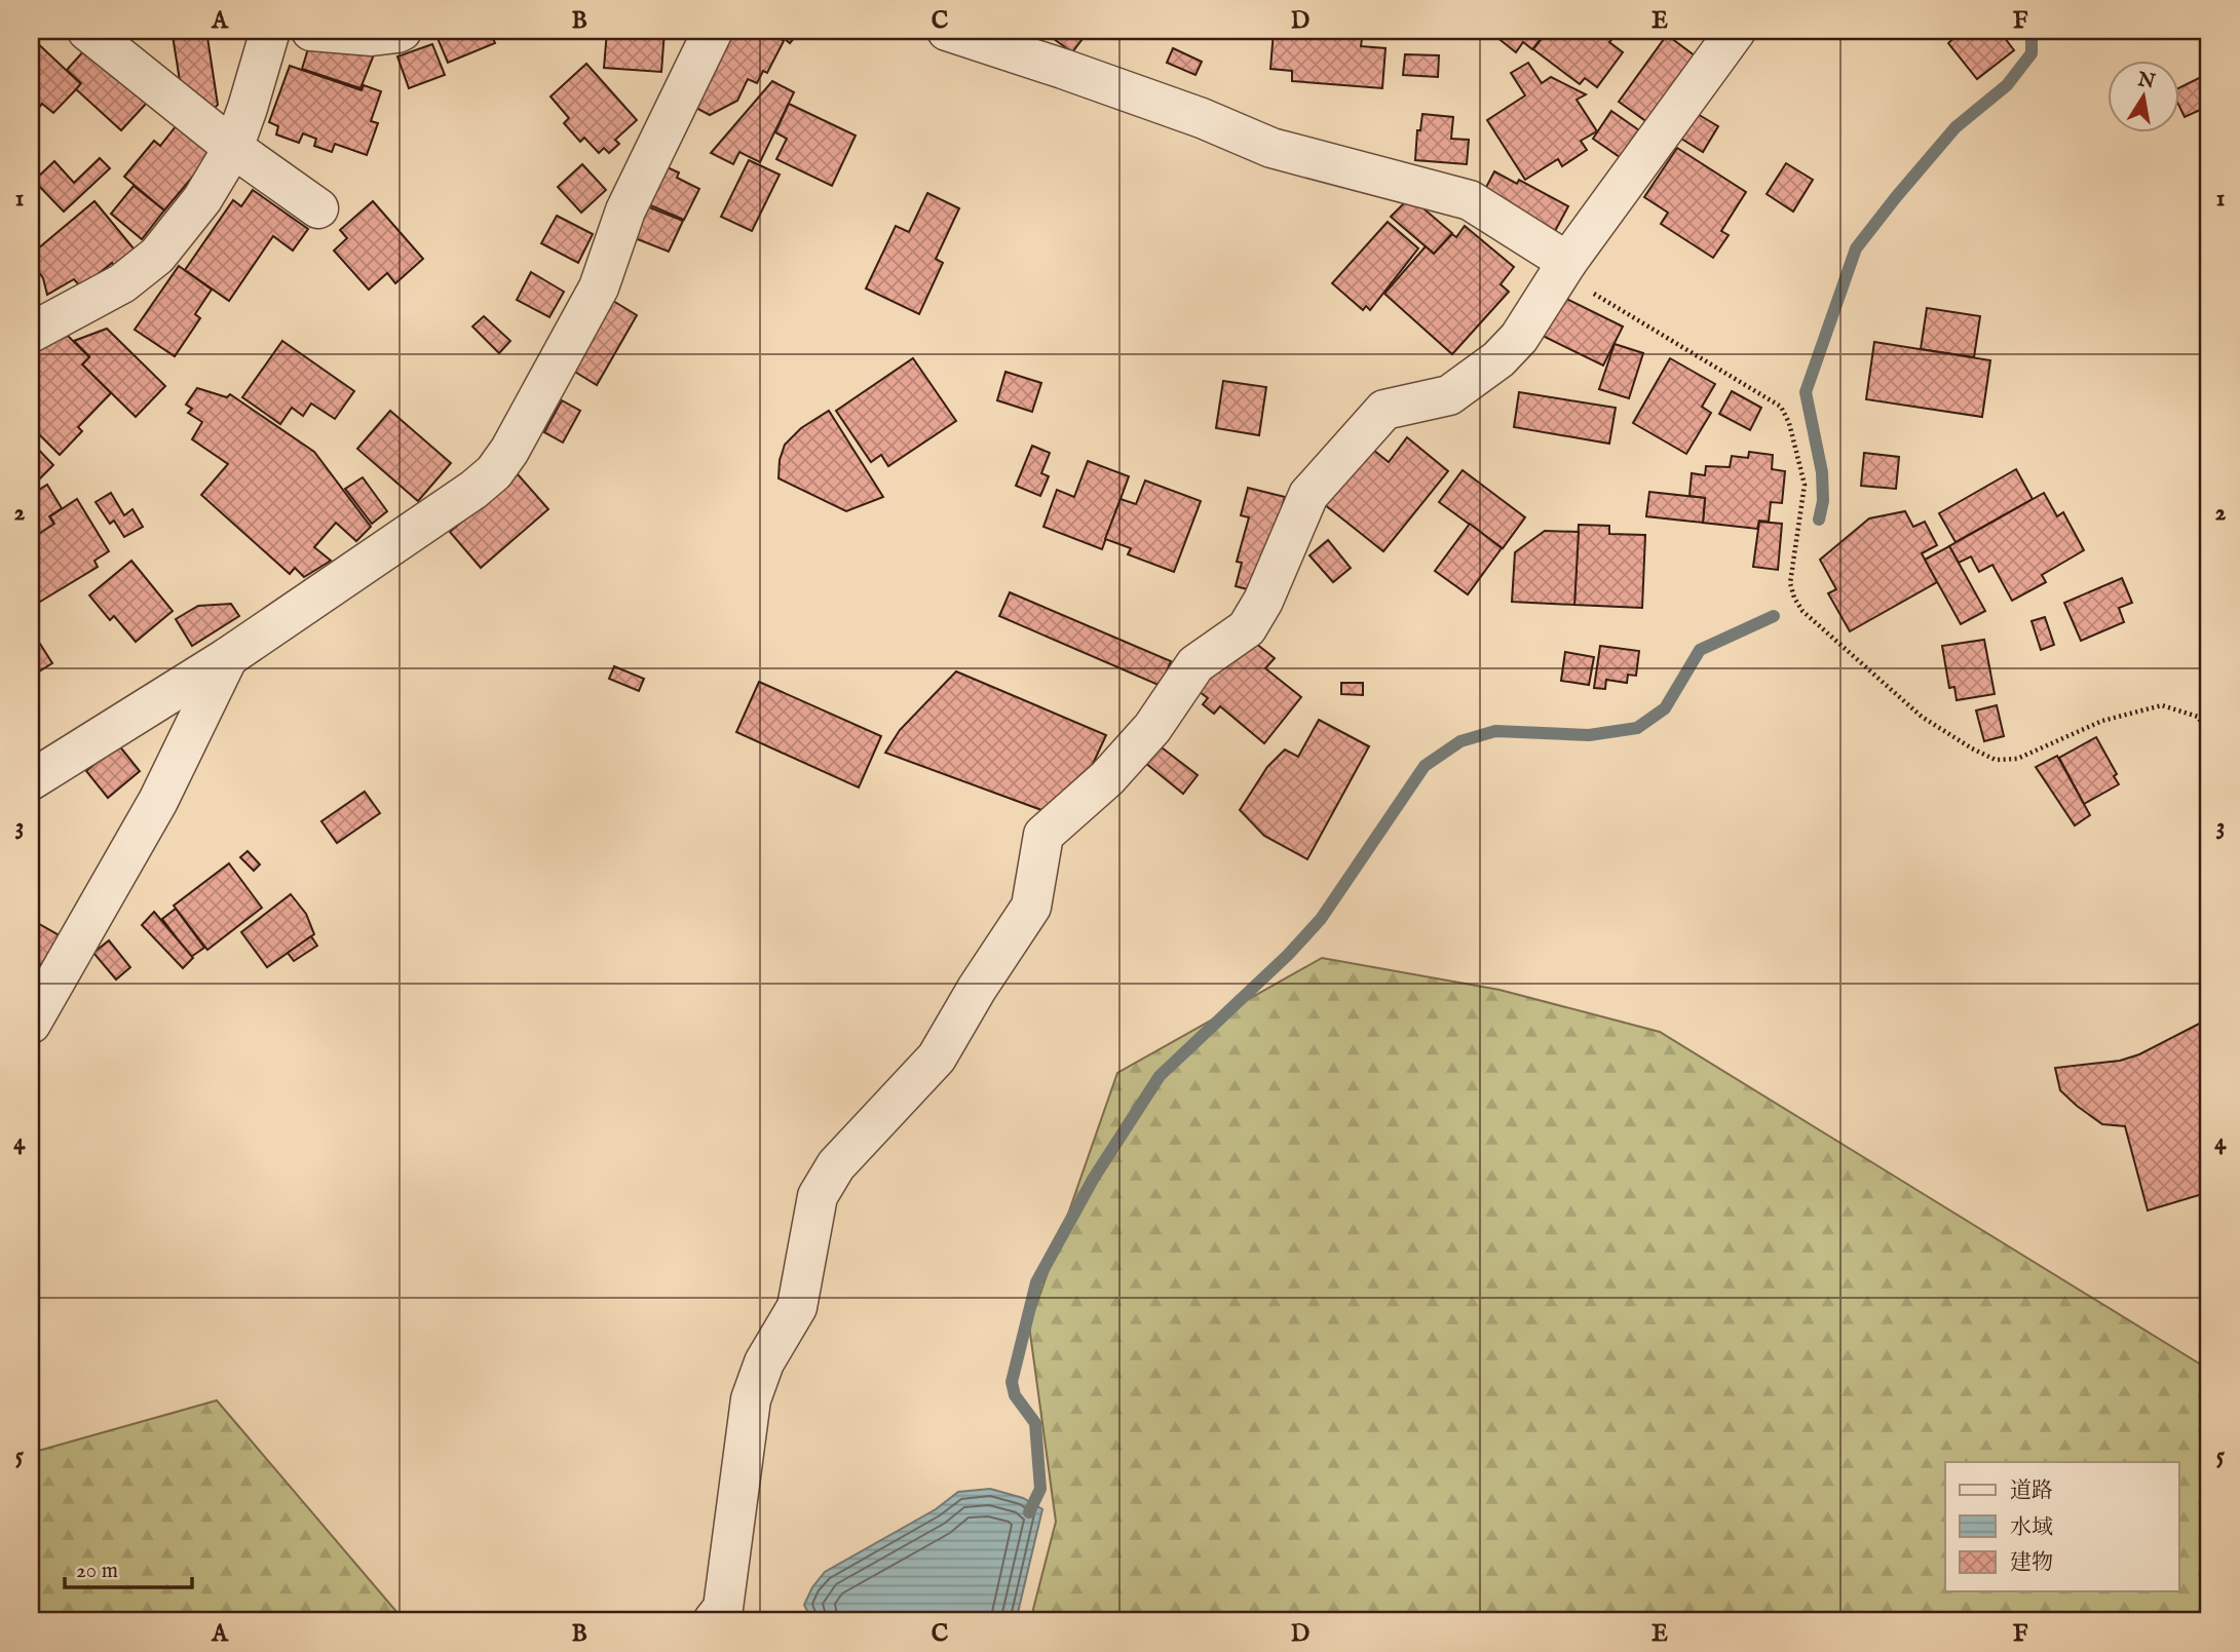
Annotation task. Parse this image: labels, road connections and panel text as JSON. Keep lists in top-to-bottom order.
{
  "legend": ["道路", "水域", "建物"],
  "scale_bar": "20 m",
  "north": "top",
  "grid": {
    "columns": [
      "A",
      "B",
      "C",
      "D",
      "E",
      "F"
    ],
    "rows": [
      "1",
      "2",
      "3",
      "4",
      "5"
    ]
  }
}
